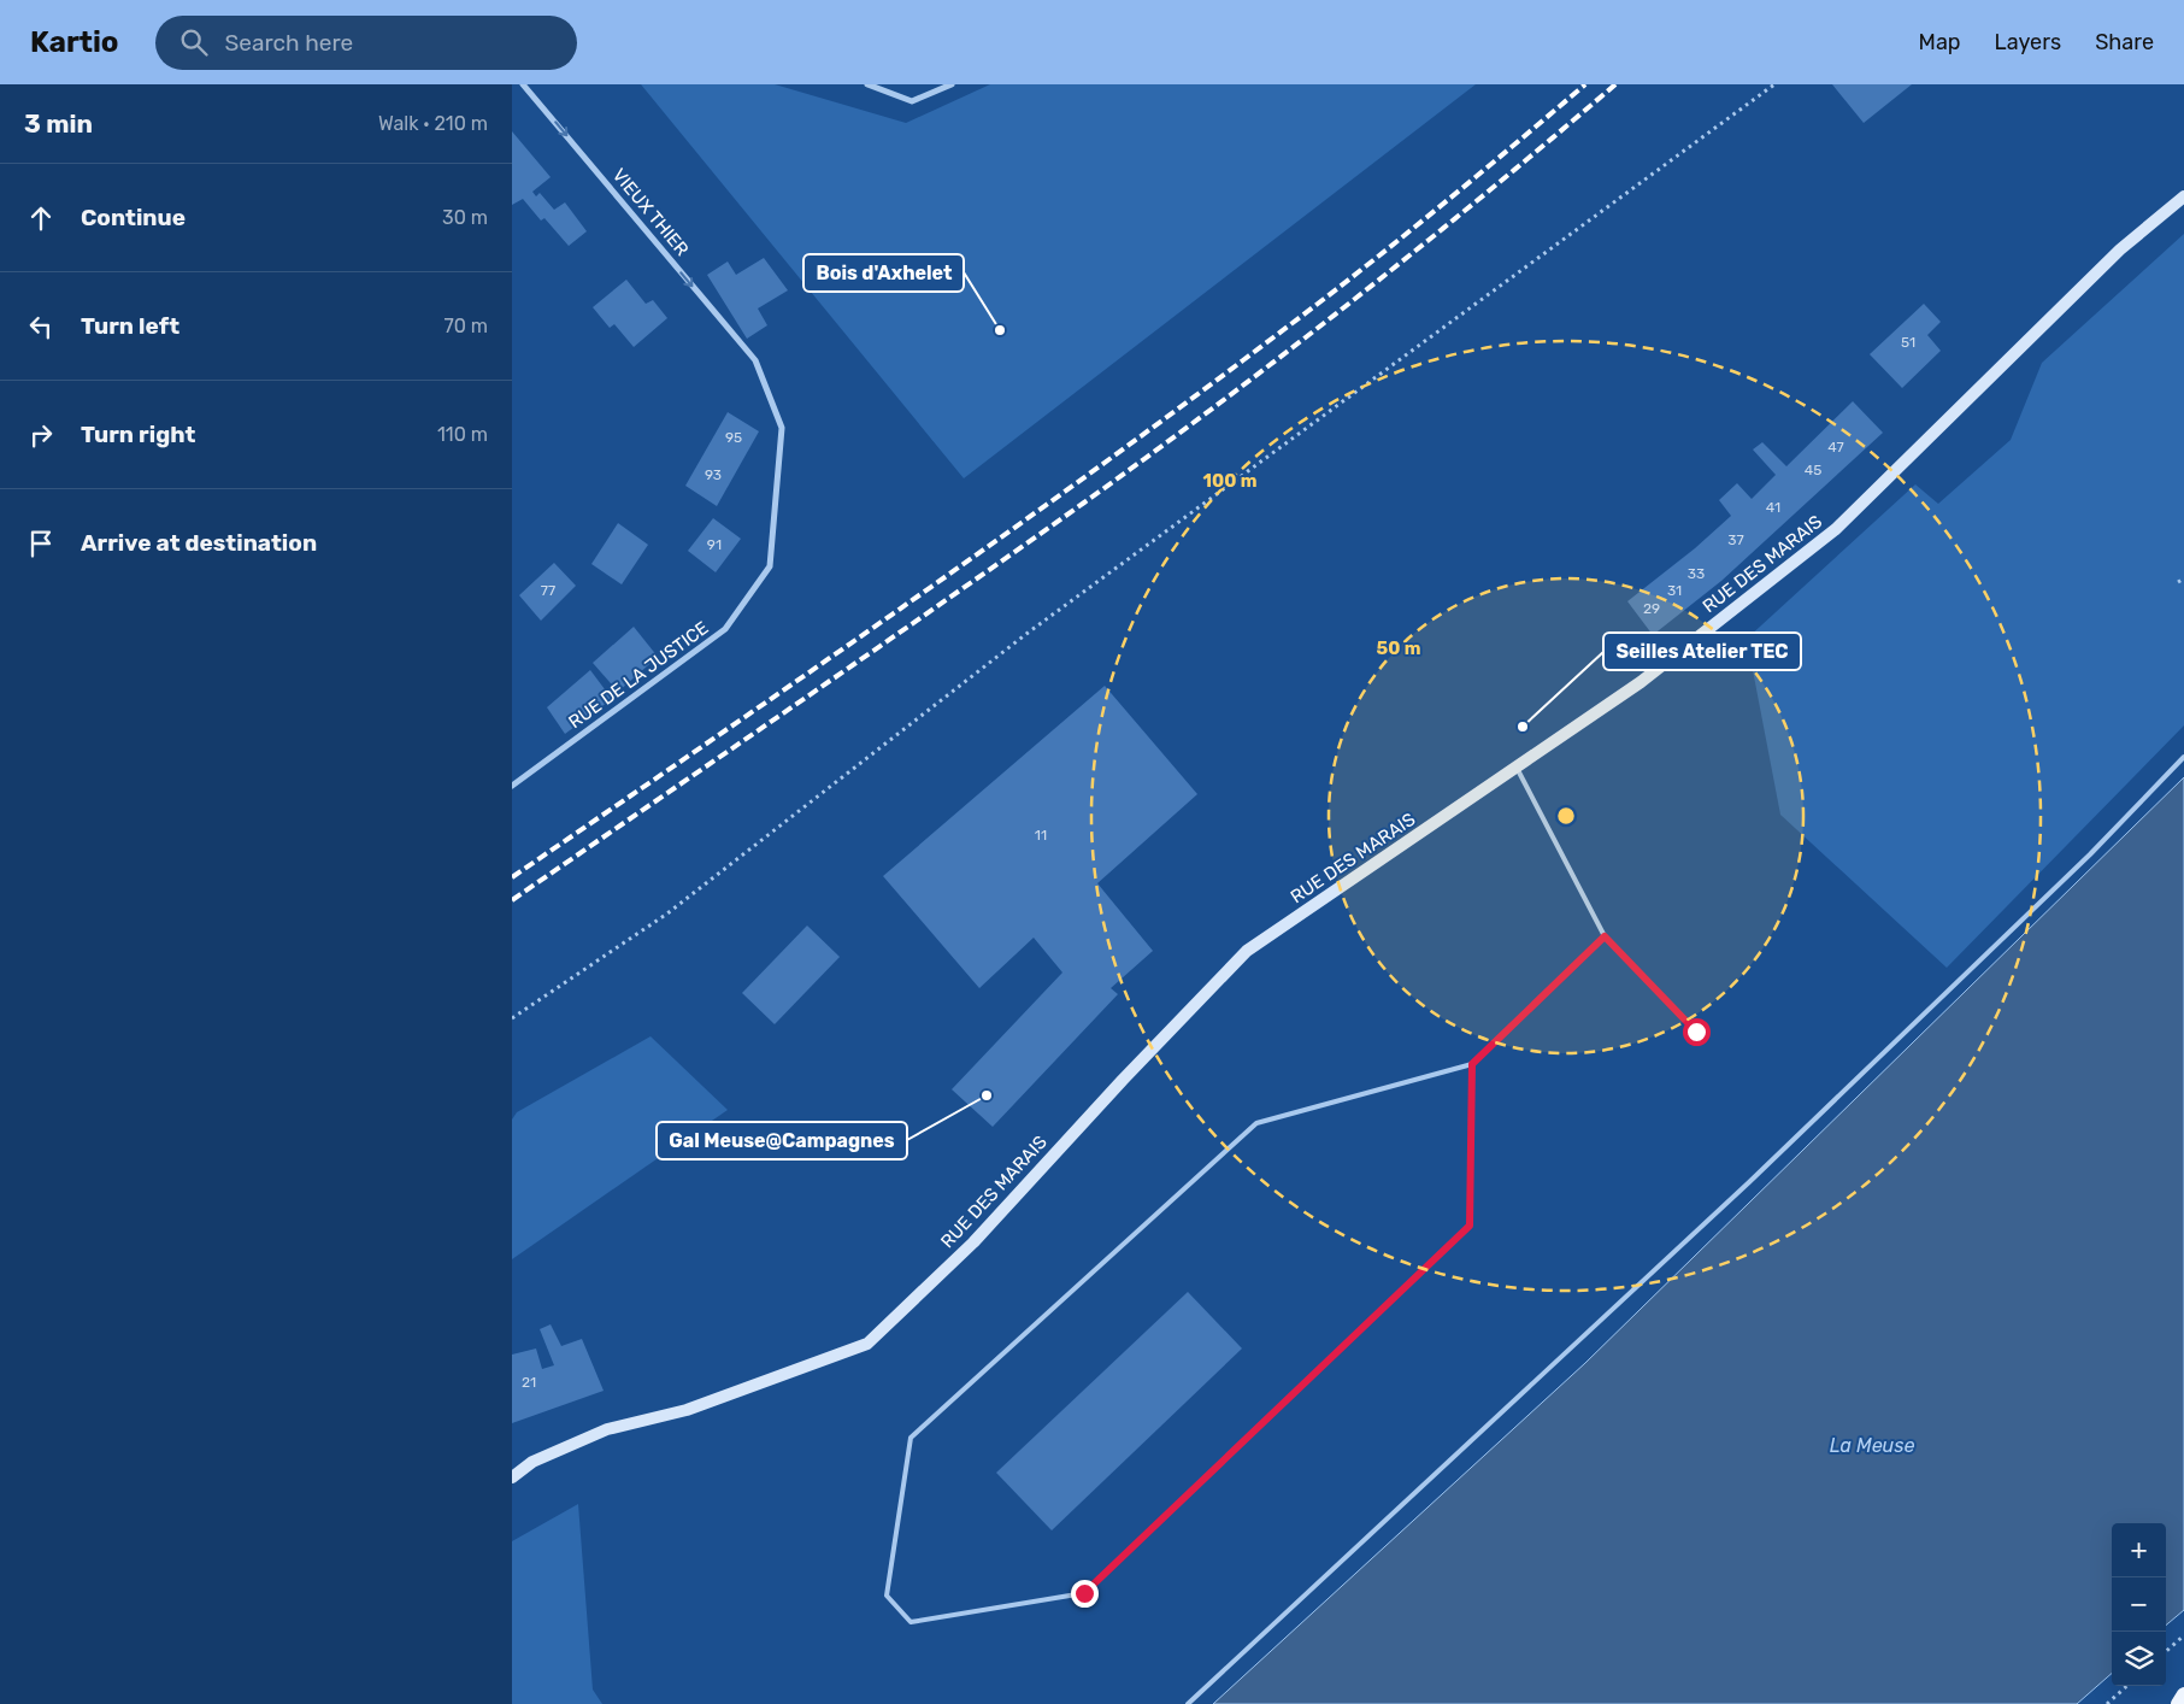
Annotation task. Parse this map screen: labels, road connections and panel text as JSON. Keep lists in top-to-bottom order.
{
  "streets": {
    "main road": ["RUE DES MARAIS"],
    "street": ["VIEUX THIER", "RUE DE LA JUSTICE"]
  },
  "crossings": [
    ["VIEUX THIER", "RUE DE LA JUSTICE"]
  ],
  "one_way": ["VIEUX THIER"],
  "water": ["La Meuse"],
  "places": ["Bois d'Axhelet", "Seilles Atelier TEC", "Gal Meuse@Campagnes"],
  "house_numbers": [
    "51",
    "95",
    "47",
    "45",
    "93",
    "41",
    "37",
    "91",
    "33",
    "77",
    "31",
    "29",
    "11",
    "21"
  ],
  "page": {
    "header": "Kartio",
    "search": "Search here",
    "nav": ["Map", "Layers", "Share"],
    "heading": ["3 min", "Walk · 210 m"],
    "list": [
      ["Continue", "30 m"],
      ["Turn left", "70 m"],
      ["Turn right", "110 m"],
      "Arrive at destination"
    ],
    "map_buttons": ["+", "−"]
  },
  "rings": ["100 m", "50 m"]
}
